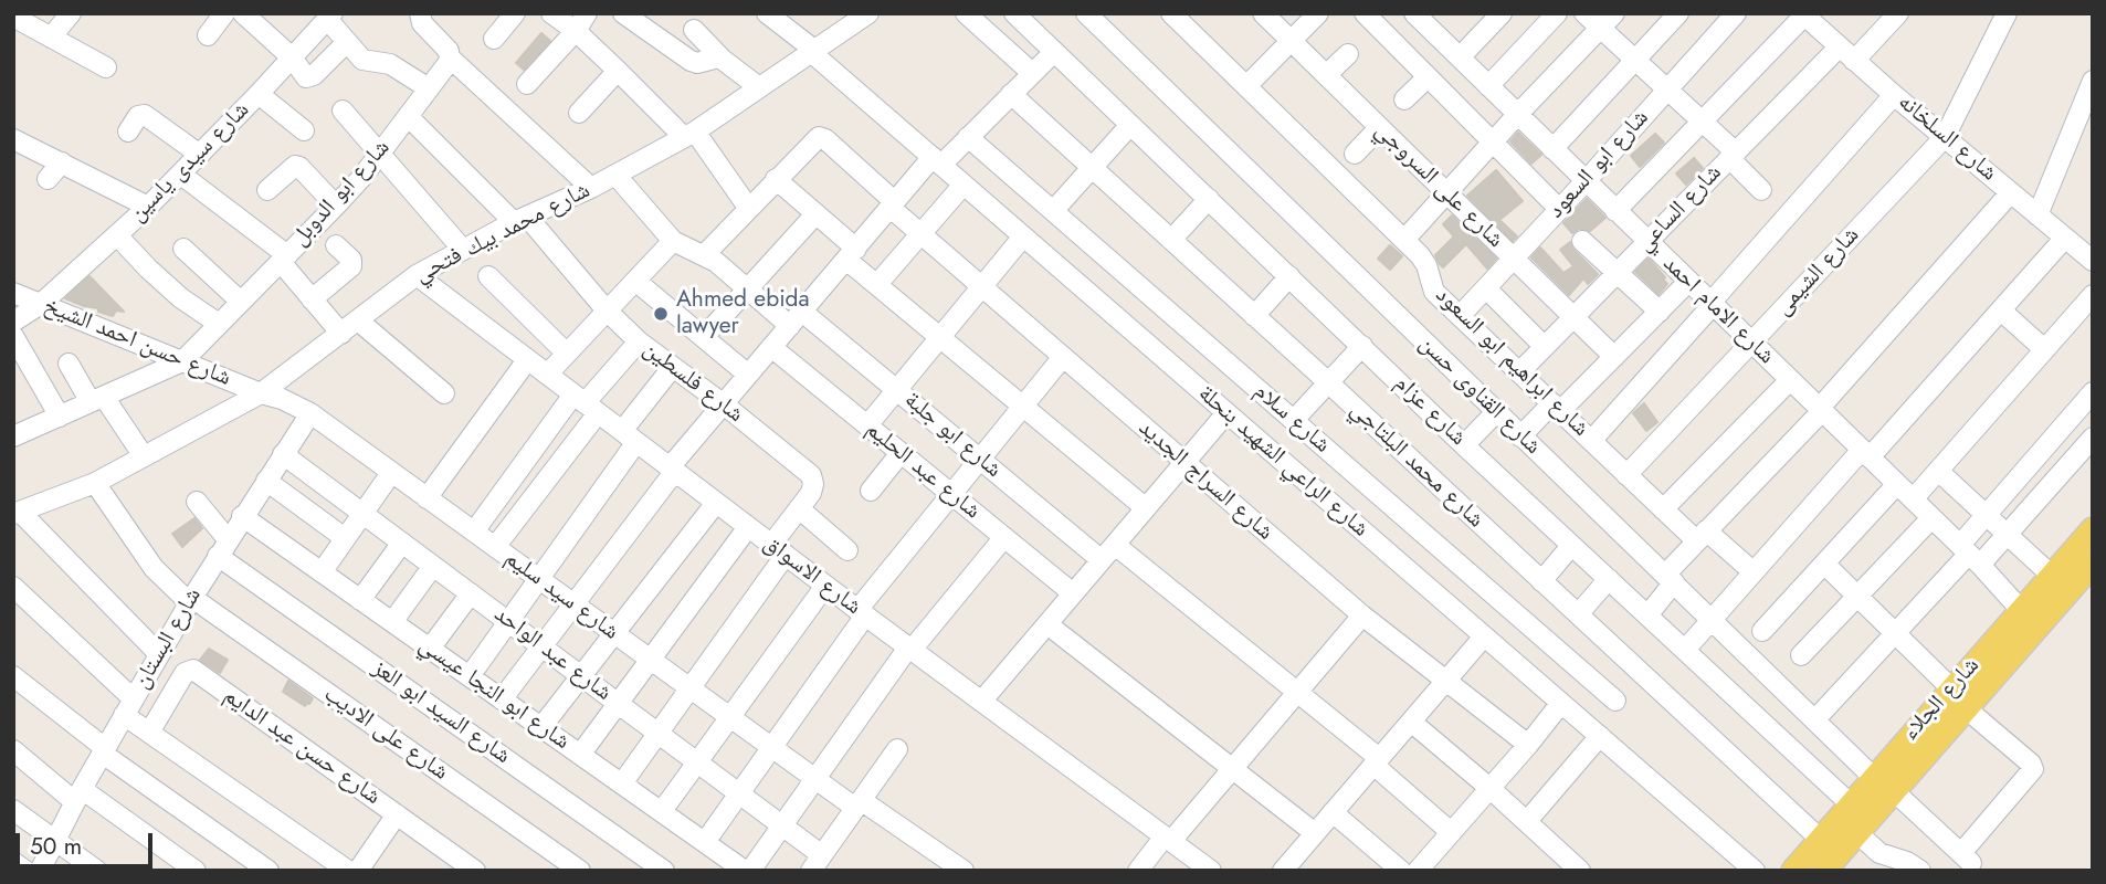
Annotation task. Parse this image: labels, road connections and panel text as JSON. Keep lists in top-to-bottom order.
{
  "streets": {
    "main road": ["شارع الجلاء"],
    "street": [
      "شارع السلخانه",
      "شارع سيدى ياسين",
      "شارع ابو السعود",
      "شارع على السروجي",
      "شارع ابو الدوبل",
      "شارع الساعي",
      "شارع محمد بيك فتحي",
      "شارع الشيمى",
      "شارع الامام احمد",
      "شارع حسن احمد الشيخ",
      "شارع ابراهيم ابو السعود",
      "شارع فلسطين",
      "شارع القناوى حسن",
      "شارع عزام",
      "شارع سلام",
      "شارع ابو جلبة",
      "شارع الراعي الشهيد بنحلة",
      "شارع محمد البلتاجي",
      "شارع عبد الحليم",
      "شارع السراج الجديد",
      "شارع الاسواق",
      "شارع سيد سليم",
      "شارع البستان",
      "شارع عبد الواحد",
      "شارع ابو النجا عيسي",
      "شارع السيد ابو العز",
      "شارع على الاديب",
      "شارع حسن عبد الدايم"
    ]
  },
  "crossings": [
    ["شارع السلخانه", "شارع الساعي"],
    ["شارع السلخانه", "شارع الشيمى"],
    ["شارع سيدى ياسين", "شارع حسن احمد الشيخ"],
    ["شارع ابو السعود", "شارع على السروجي"],
    ["شارع ابو السعود", "شارع الامام احمد"],
    ["شارع ابو السعود", "شارع ابراهيم ابو السعود"],
    ["شارع على السروجي", "شارع الساعي"],
    ["شارع ابو الدوبل", "شارع حسن احمد الشيخ"],
    ["شارع ابو الدوبل", "شارع فلسطين"],
    ["شارع الساعي", "شارع الامام احمد"],
    ["شارع الساعي", "شارع ابراهيم ابو السعود"],
    ["شارع محمد بيك فتحي", "شارع حسن احمد الشيخ"],
    ["شارع محمد بيك فتحي", "شارع فلسطين"],
    ["شارع محمد بيك فتحي", "شارع الراعي الشهيد بنحلة"],
    ["شارع محمد بيك فتحي", "شارع الاسواق"],
    ["شارع محمد بيك فتحي", "شارع سيد سليم"],
    ["شارع محمد بيك فتحي", "شارع على الاديب"],
    ["شارع الشيمى", "شارع الامام احمد"],
    ["شارع الشيمى", "شارع ابراهيم ابو السعود"],
    ["شارع الامام احمد", "شارع الجلاء"],
    ["شارع حسن احمد الشيخ", "شارع سيد سليم"],
    ["شارع فلسطين", "شارع الاسواق"],
    ["شارع فلسطين", "شارع سيد سليم"],
    ["شارع فلسطين", "شارع عبد الواحد"],
    ["شارع فلسطين", "شارع ابو النجا عيسي"],
    ["شارع القناوى حسن", "شارع الجلاء"],
    ["شارع عزام", "شارع الجلاء"],
    ["شارع محمد البلتاجي", "شارع الجلاء"],
    ["شارع سيد سليم", "شارع البستان"],
    ["شارع البستان", "شارع عبد الواحد"],
    ["شارع البستان", "شارع ابو النجا عيسي"],
    ["شارع البستان", "شارع السيد ابو العز"],
    ["شارع البستان", "شارع على الاديب"]
  ],
  "places": ["Ahmed ebida lawyer"],
  "scale_bar": "50 m"
}
